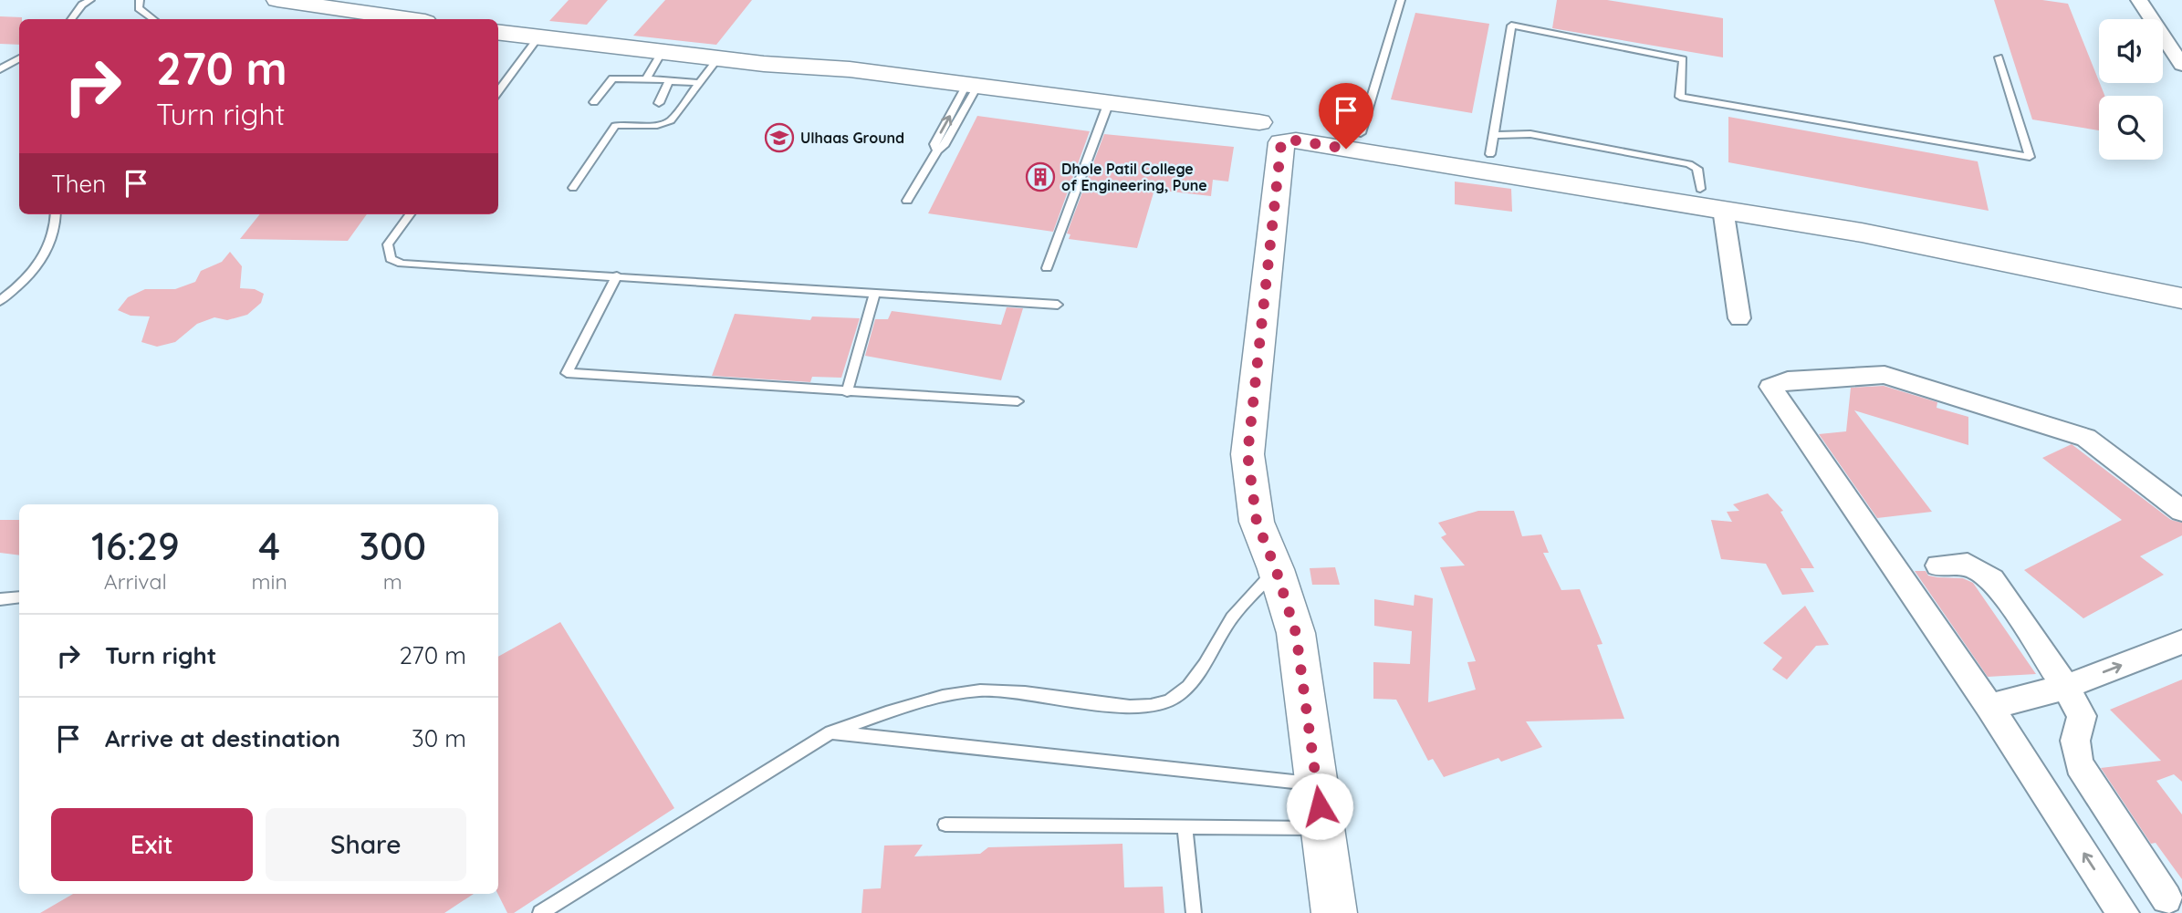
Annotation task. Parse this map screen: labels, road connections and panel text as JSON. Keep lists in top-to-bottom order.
{
  "places": {
    "school or university": ["Ulhaas Ground"],
    "building": ["Dhole Patil College of Engineering, Pune"]
  },
  "page": {
    "turn": ["270 m", "Turn right"],
    "then": "Then",
    "eta": [
      "16:29",
      "Arrival",
      "4",
      "min",
      "300",
      "m"
    ],
    "list": [
      {
        "name": "Turn right",
        "value": "270 m"
      },
      {
        "name": "Arrive at destination",
        "value": "30 m"
      }
    ],
    "buttons": ["Exit", "Share"]
  }
}
